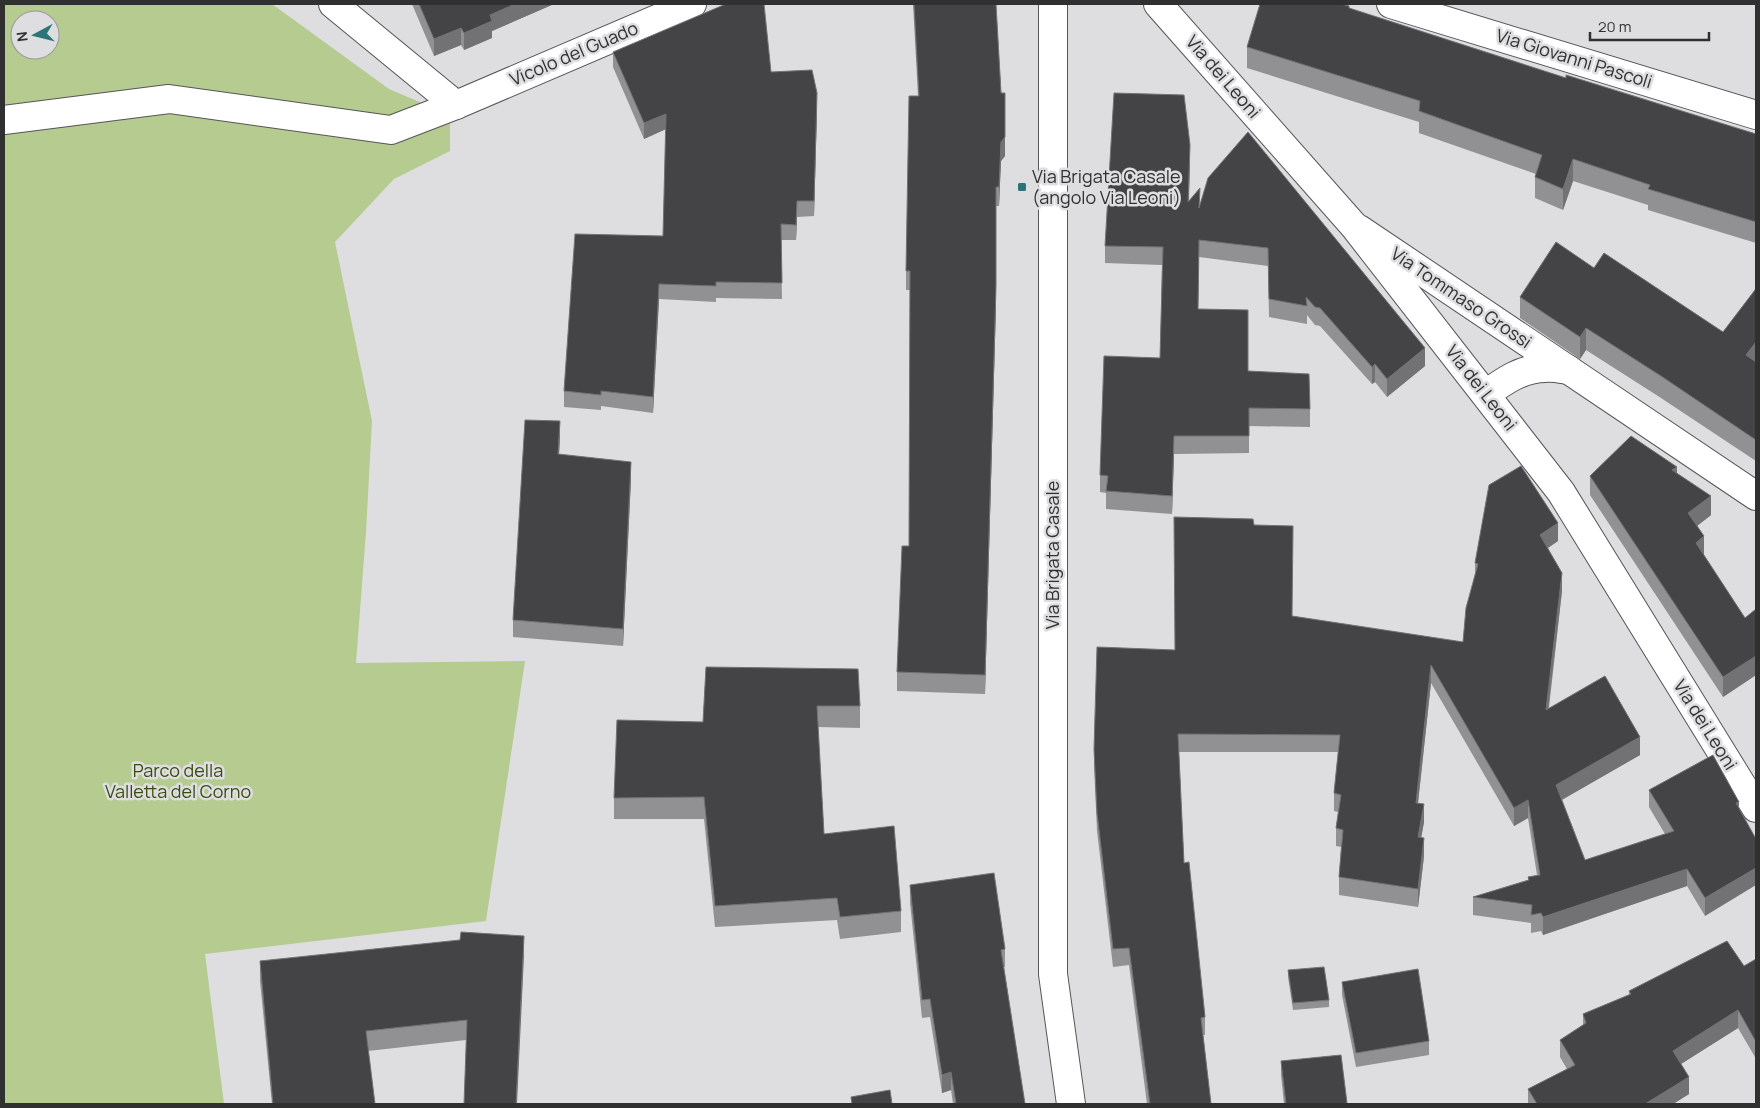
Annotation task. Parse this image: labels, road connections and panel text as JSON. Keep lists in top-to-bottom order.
{
  "streets": {
    "street": [
      "Vicolo del Guado",
      "Via Giovanni Pascoli",
      "Via dei Leoni",
      "Via Tommaso Grossi",
      "Via Brigata Casale"
    ]
  },
  "crossings": [
    ["Via dei Leoni", "Via Tommaso Grossi"]
  ],
  "parks": ["Parco della Valletta del Corno"],
  "places": {
    "transit": ["Via Brigata Casale (angolo Via Leoni)"]
  },
  "scale_bar": "20 m",
  "north": "left"
}
